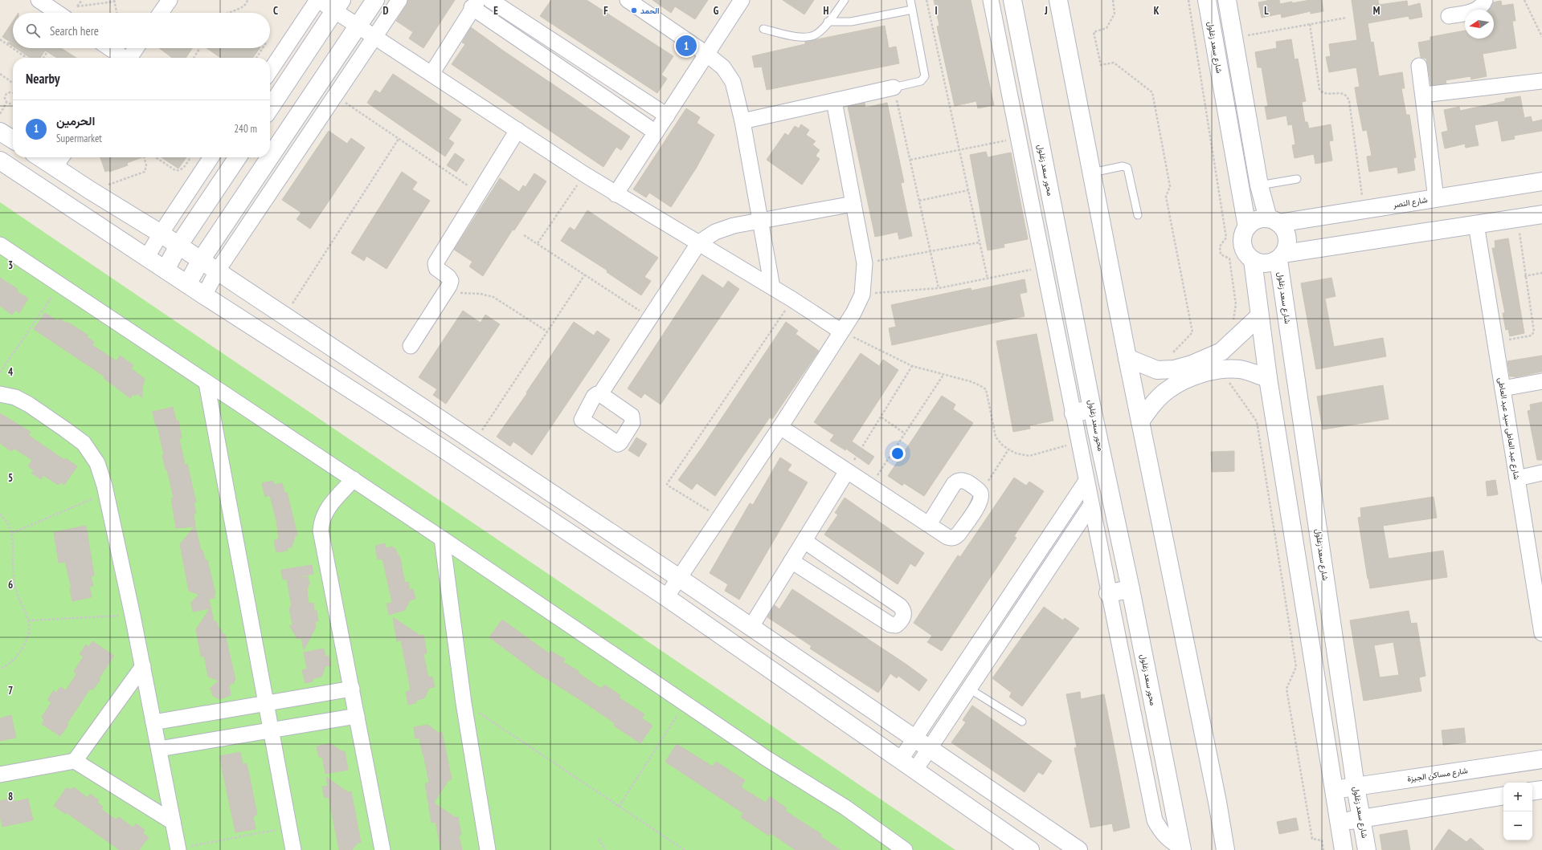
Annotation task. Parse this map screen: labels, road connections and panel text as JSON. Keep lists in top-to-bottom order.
{
  "streets": {
    "street": [
      "شارع سعد زغلول",
      "محور سعد زغلول",
      "شارع النصر",
      "شارع عبد العاطى سيد عبد العاطى",
      "شارع مساكن الجيزة"
    ]
  },
  "crossings": [
    ["شارع سعد زغلول", "شارع النصر"],
    ["شارع سعد زغلول", "شارع مساكن الجيزة"]
  ],
  "places": ["الحمد"],
  "north": "left",
  "page": {
    "search": "Search here",
    "pins": "1",
    "heading": "Nearby",
    "list": [
      {
        "mark": "1",
        "name": "الحرمين",
        "note": "Supermarket",
        "value": "240 m"
      }
    ],
    "map_buttons": ["+", "−"]
  },
  "grid": {
    "columns": [
      "C",
      "D",
      "E",
      "F",
      "G",
      "H",
      "I",
      "J",
      "K",
      "L",
      "M"
    ],
    "rows": [
      "3",
      "4",
      "5",
      "6",
      "7",
      "8"
    ]
  }
}
